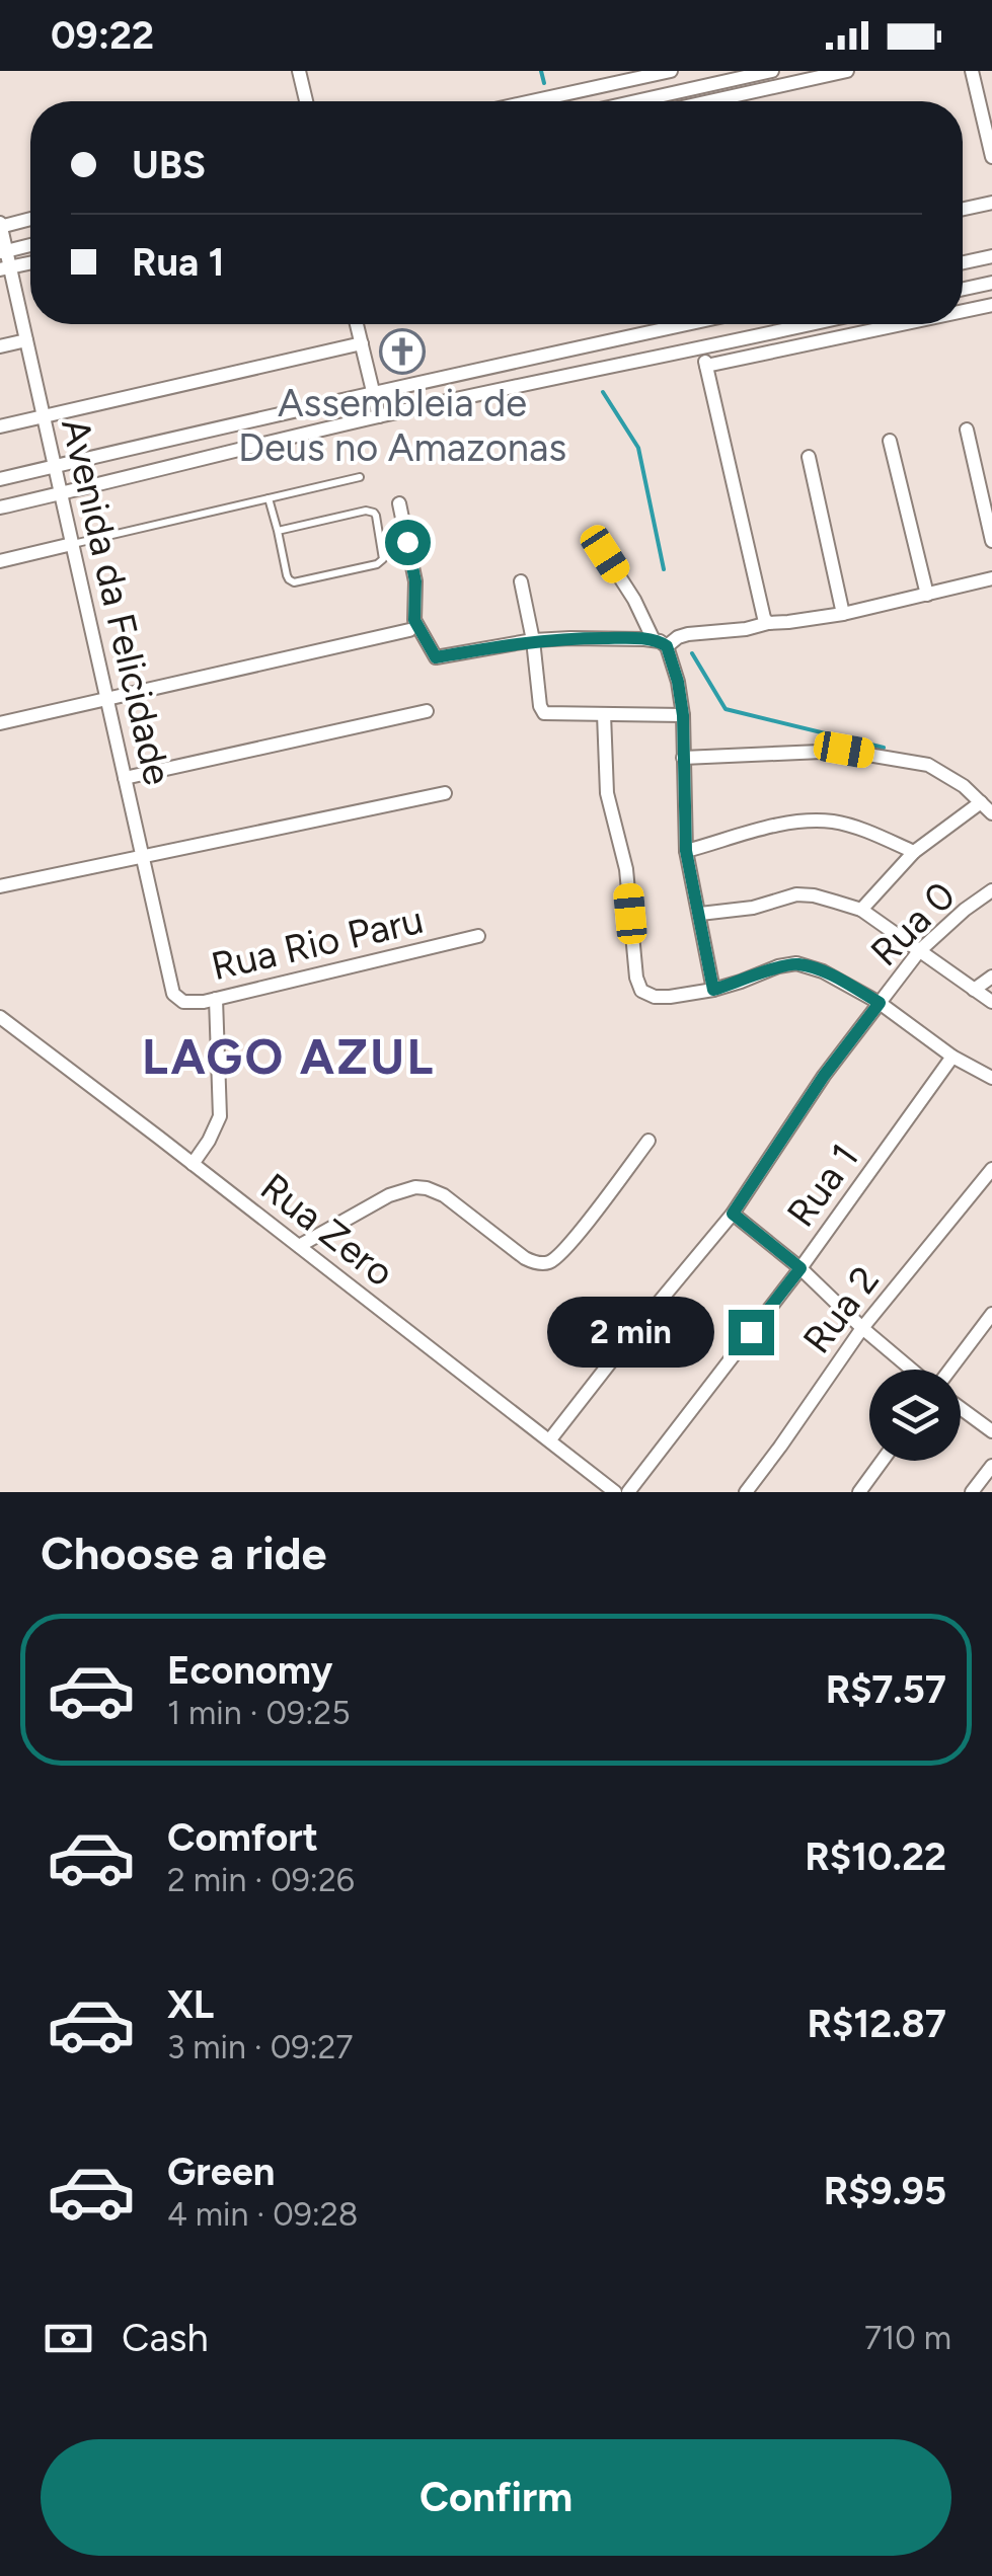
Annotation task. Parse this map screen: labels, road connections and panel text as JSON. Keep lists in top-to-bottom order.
{
  "streets": {
    "street": [
      "Avenida da Felicidade",
      "Rua 0",
      "Rua Rio Paru",
      "Rua 1",
      "Rua Zero",
      "Rua 2"
    ]
  },
  "crossings": [
    ["Avenida da Felicidade", "Rua Rio Paru"],
    ["Rua 0", "Rua Zero"]
  ],
  "districts": ["LAGO AZUL"],
  "places": {
    "church": ["Assembleia de Deus no Amazonas"]
  },
  "page": {
    "status": "09:22",
    "banner": ["UBS", "Rua 1"],
    "bubble": "2 min",
    "heading": "Choose a ride",
    "list": [
      {
        "name": "Economy",
        "note": "1 min · 09:25",
        "value": "R$7.57"
      },
      {
        "name": "Comfort",
        "note": "2 min · 09:26",
        "value": "R$10.22"
      },
      {
        "name": "XL",
        "note": "3 min · 09:27",
        "value": "R$12.87"
      },
      {
        "name": "Green",
        "note": "4 min · 09:28",
        "value": "R$9.95"
      }
    ],
    "pay": ["Cash", "710 m"],
    "buttons": "Confirm"
  }
}
